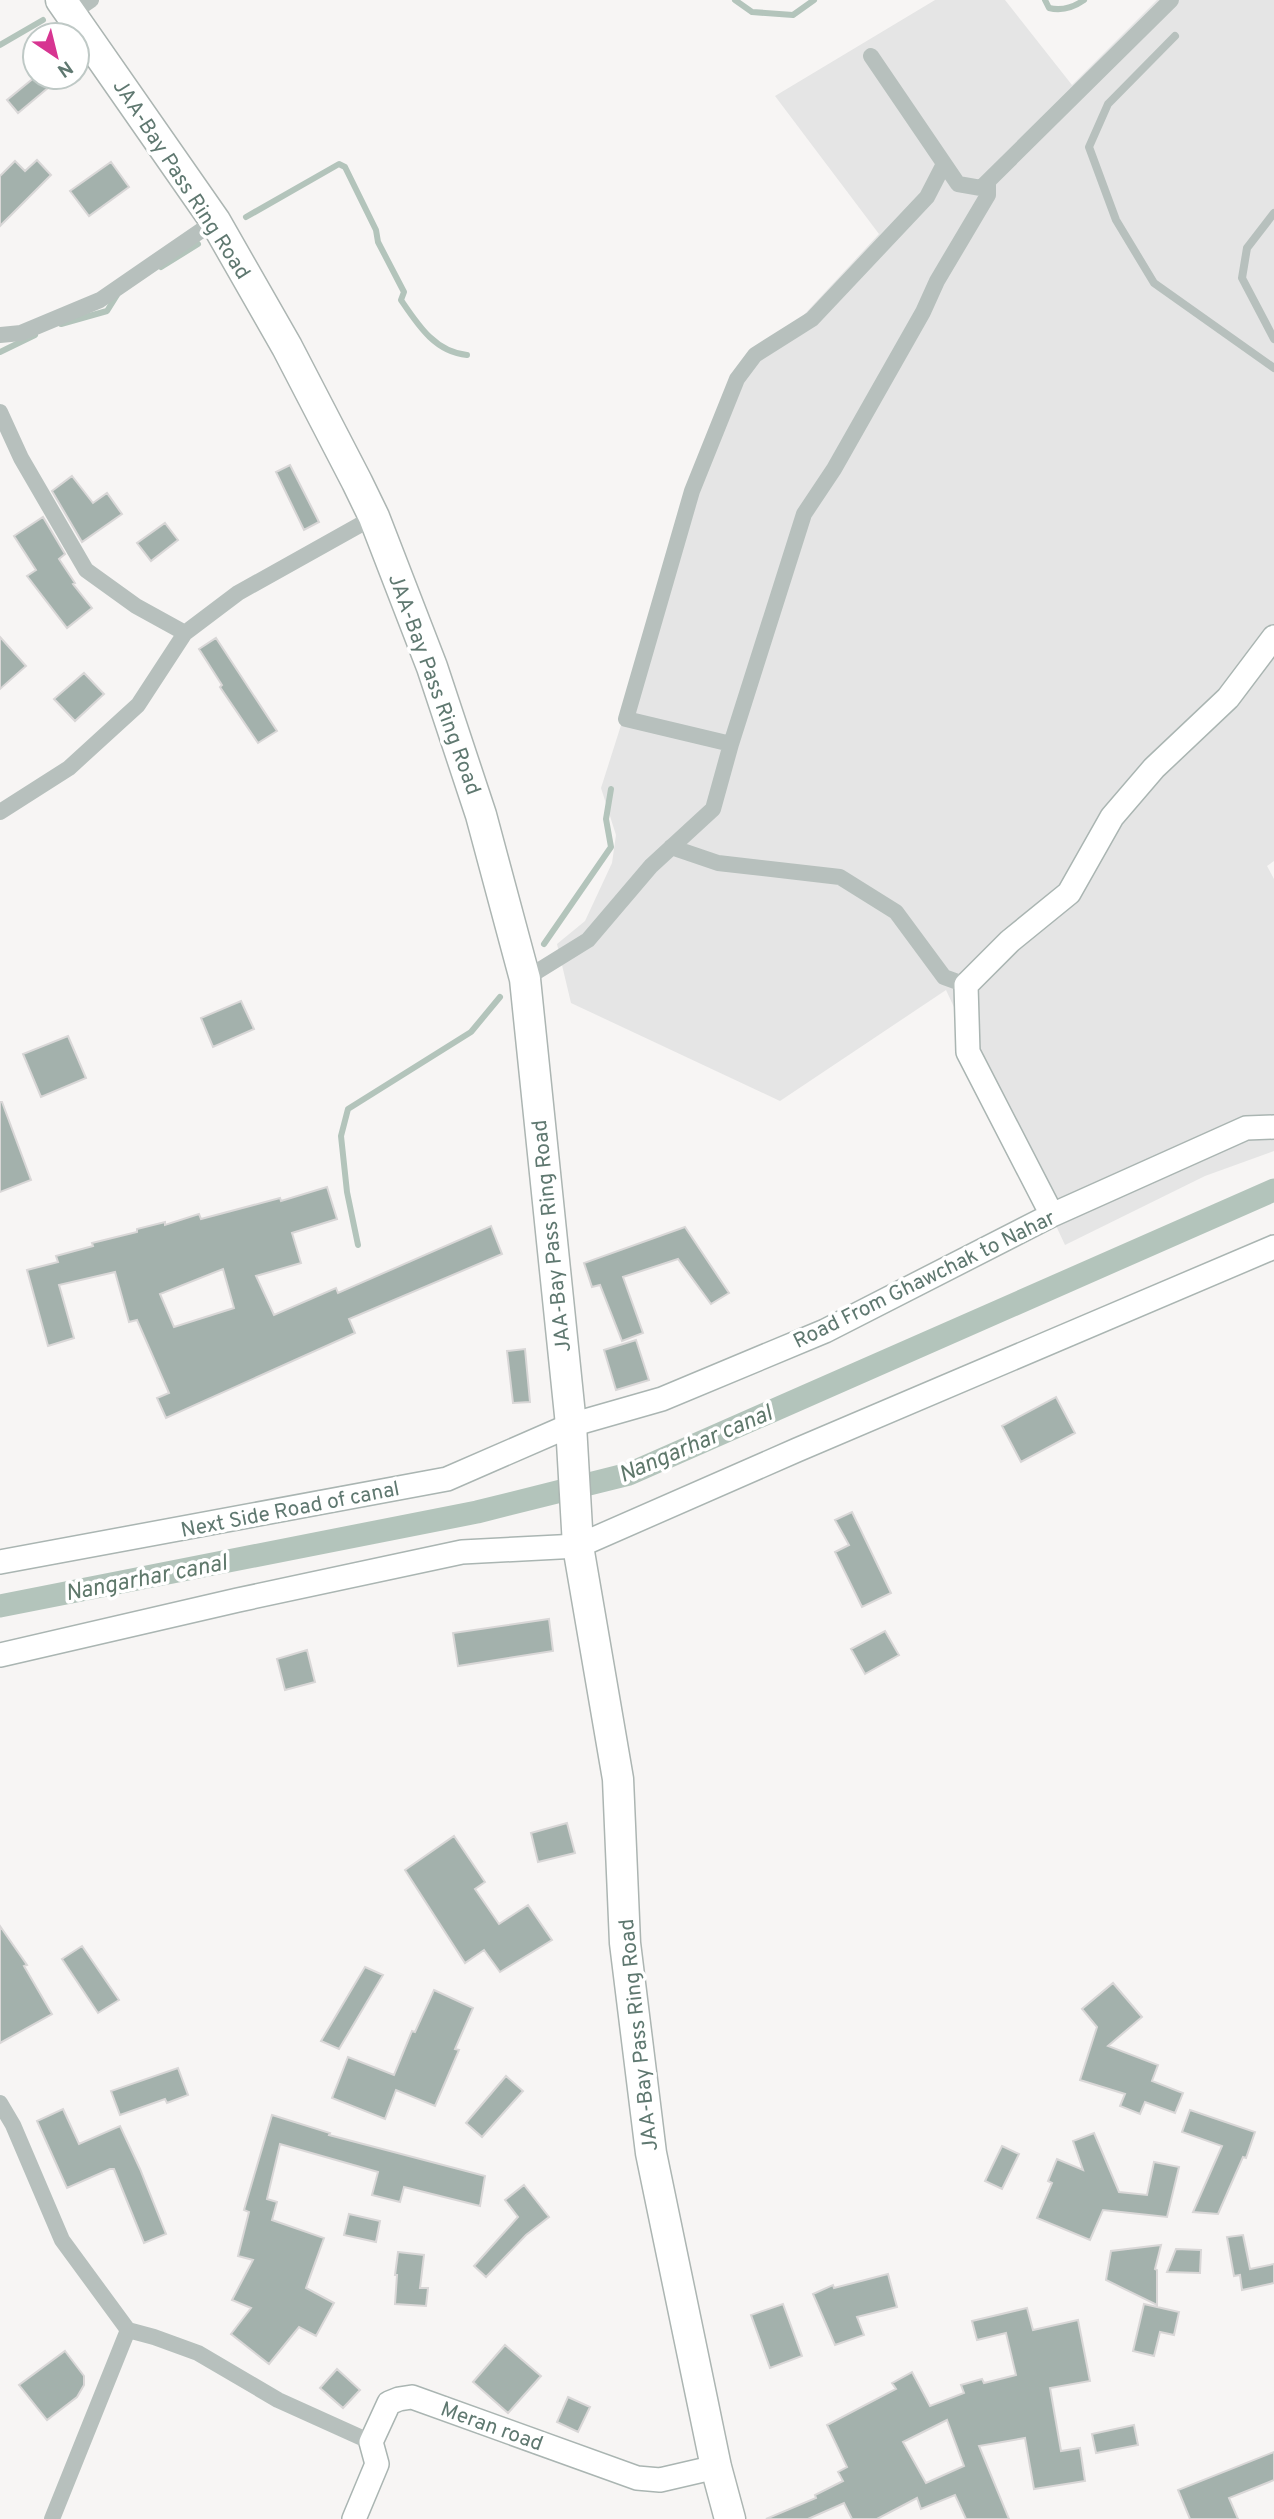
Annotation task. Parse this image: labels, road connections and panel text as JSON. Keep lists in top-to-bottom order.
{
  "streets": {
    "highway": ["JAA-Bay Pass Ring Road"],
    "street": ["Road From Ghawchak to Nahar", "Next Side Road of canal", "Meran road"]
  },
  "crossings": [
    ["JAA-Bay Pass Ring Road", "Road From Ghawchak to Nahar"],
    ["JAA-Bay Pass Ring Road", "Next Side Road of canal"],
    ["JAA-Bay Pass Ring Road", "Meran road"],
    ["Road From Ghawchak to Nahar", "Next Side Road of canal"]
  ],
  "water": ["Nangarhar canal"],
  "north": "bottom right"
}
